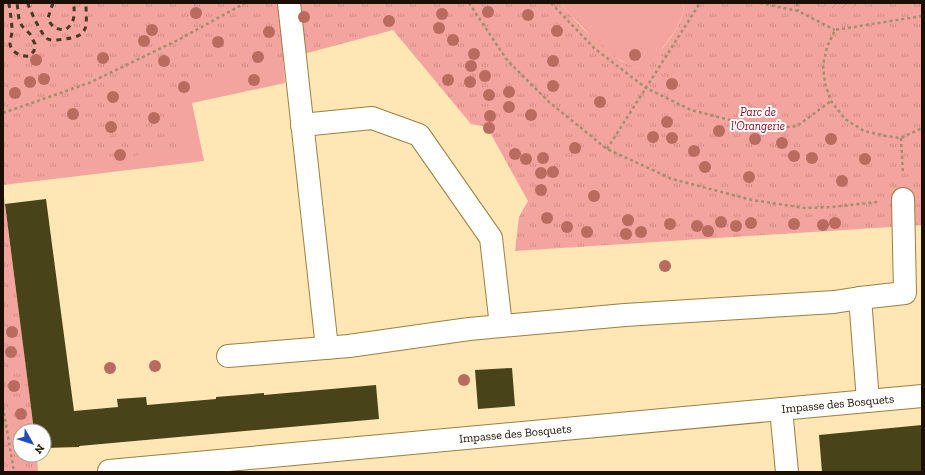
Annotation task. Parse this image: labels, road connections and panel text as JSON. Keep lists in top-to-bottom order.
{
  "streets": {
    "street": ["Impasse des Bosquets"]
  },
  "parks": ["Parc de l'Orangerie"],
  "north": "bottom right"
}
